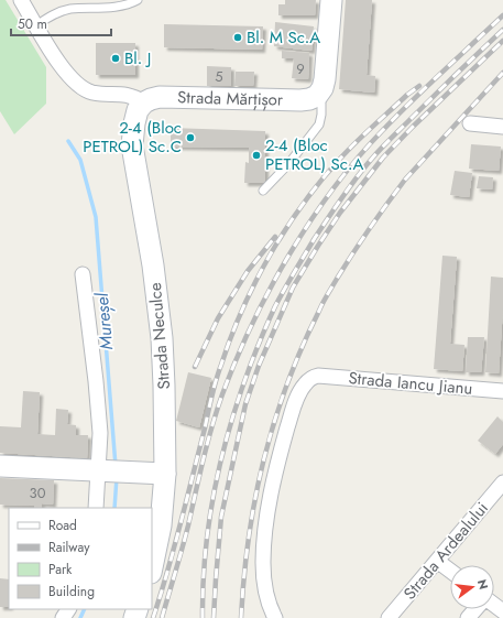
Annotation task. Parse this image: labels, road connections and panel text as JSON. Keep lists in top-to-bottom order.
{
  "streets": {
    "street": [
      "Strada Mărțișor",
      "Strada Neculce",
      "Strada Iancu Jianu",
      "Strada Ardealului"
    ]
  },
  "crossings": [
    ["Strada Mărțișor", "Strada Neculce"]
  ],
  "water": ["Mureșel"],
  "places": [
    "Bl. M Sc.A",
    "Bl. J",
    "2-4 (Bloc PETROL) Sc.C",
    "2-4 (Bloc PETROL) Sc.A"
  ],
  "house_numbers": ["9", "5", "30"],
  "legend": [
    "Road",
    "Railway",
    "Park",
    "Building"
  ],
  "scale_bar": "50 m",
  "north": "right"
}
